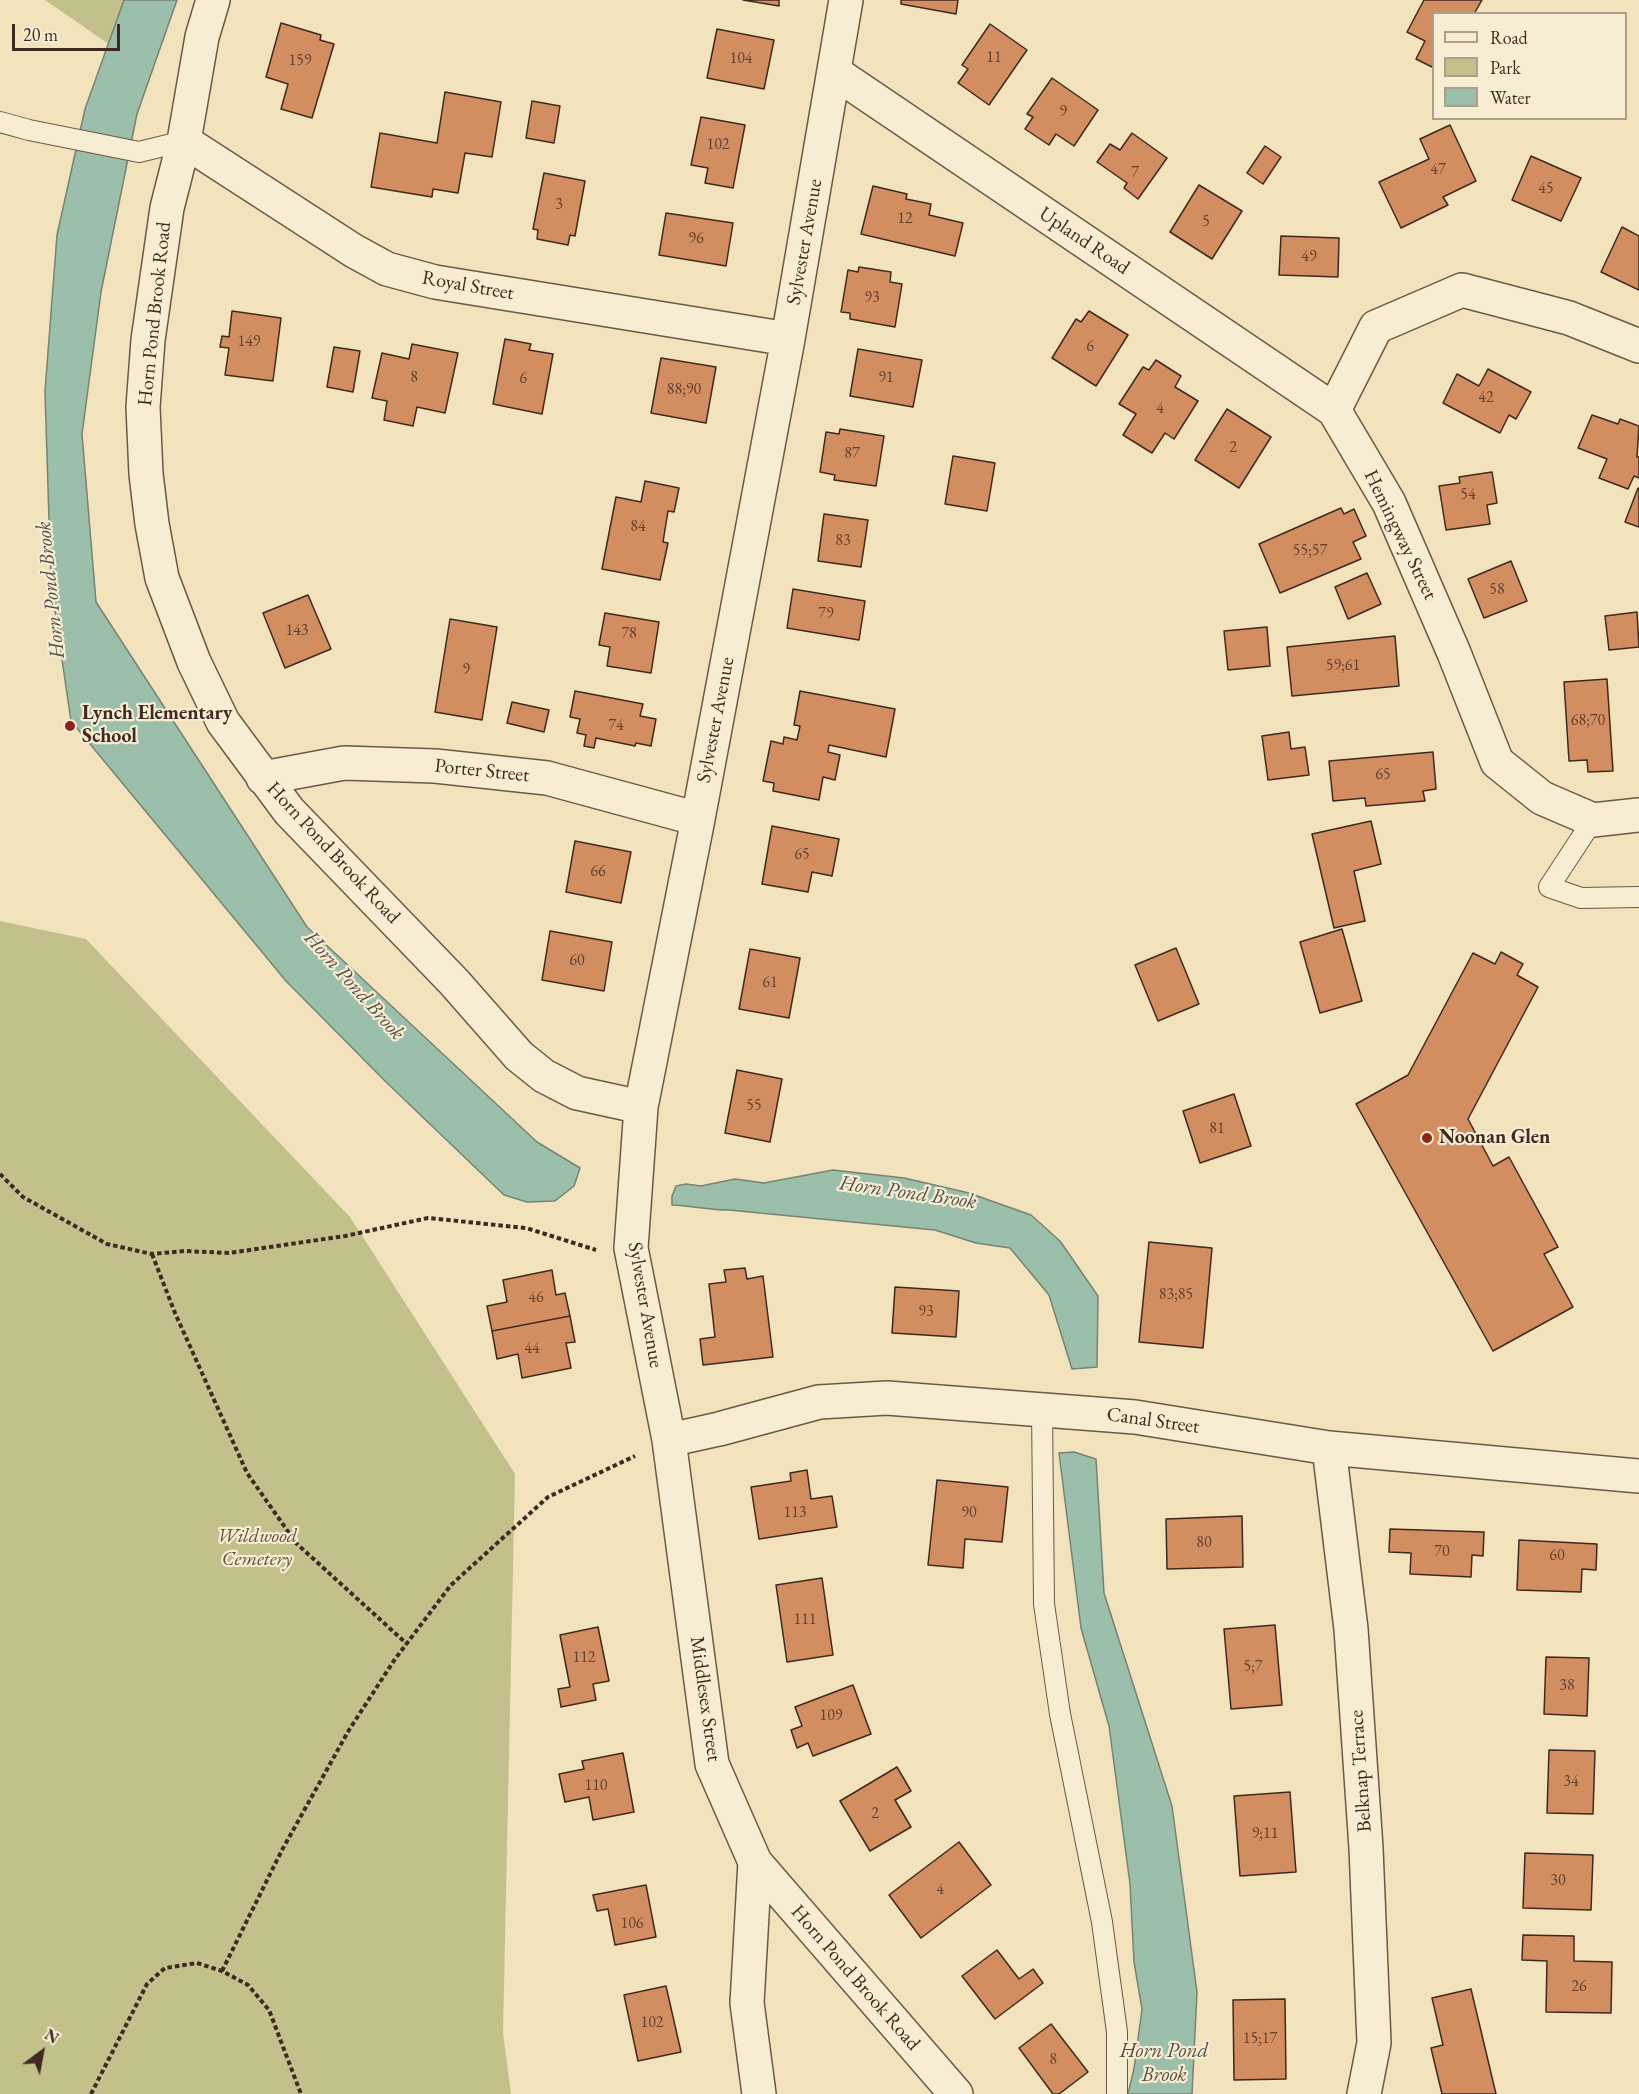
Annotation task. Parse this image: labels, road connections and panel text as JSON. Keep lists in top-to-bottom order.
{
  "streets": {
    "street": [
      "Upland Road",
      "Sylvester Avenue",
      "Royal Street",
      "Horn Pond Brook Road",
      "Hemingway Street",
      "Porter Street",
      "Canal Street",
      "Middlesex Street",
      "Belknap Terrace"
    ]
  },
  "crossings": [
    ["Upland Road", "Sylvester Avenue"],
    ["Upland Road", "Hemingway Street"],
    ["Sylvester Avenue", "Royal Street"],
    ["Sylvester Avenue", "Horn Pond Brook Road"],
    ["Sylvester Avenue", "Porter Street"],
    ["Sylvester Avenue", "Canal Street"],
    ["Sylvester Avenue", "Middlesex Street"],
    ["Royal Street", "Horn Pond Brook Road"],
    ["Horn Pond Brook Road", "Porter Street"],
    ["Horn Pond Brook Road", "Middlesex Street"],
    ["Canal Street", "Middlesex Street"],
    ["Canal Street", "Belknap Terrace"]
  ],
  "water": ["Horn Pond Brook"],
  "parks": ["Wildwood Cemetery"],
  "places": ["Lynch Elementary School", "Noonan Glen"],
  "house_numbers": [
    "11",
    "104",
    "159",
    "9",
    "102",
    "47",
    "7",
    "45",
    "3",
    "12",
    "5",
    "96",
    "49",
    "93",
    "149",
    "6",
    "8",
    "91",
    "6",
    "88;90",
    "42",
    "4",
    "2",
    "87",
    "54",
    "84",
    "83",
    "55;57",
    "58",
    "79",
    "143",
    "78",
    "59;61",
    "9",
    "68;70",
    "74",
    "65",
    "65",
    "66",
    "60",
    "61",
    "55",
    "81",
    "83;85",
    "46",
    "93",
    "44",
    "113",
    "90",
    "80",
    "70",
    "60",
    "111",
    "112",
    "5;7",
    "38",
    "109",
    "34",
    "110",
    "2",
    "9;11",
    "30",
    "4",
    "106",
    "26",
    "102",
    "15;17",
    "8"
  ],
  "legend": ["Road", "Park", "Water"],
  "scale_bar": "20 m",
  "north": "top right"
}
